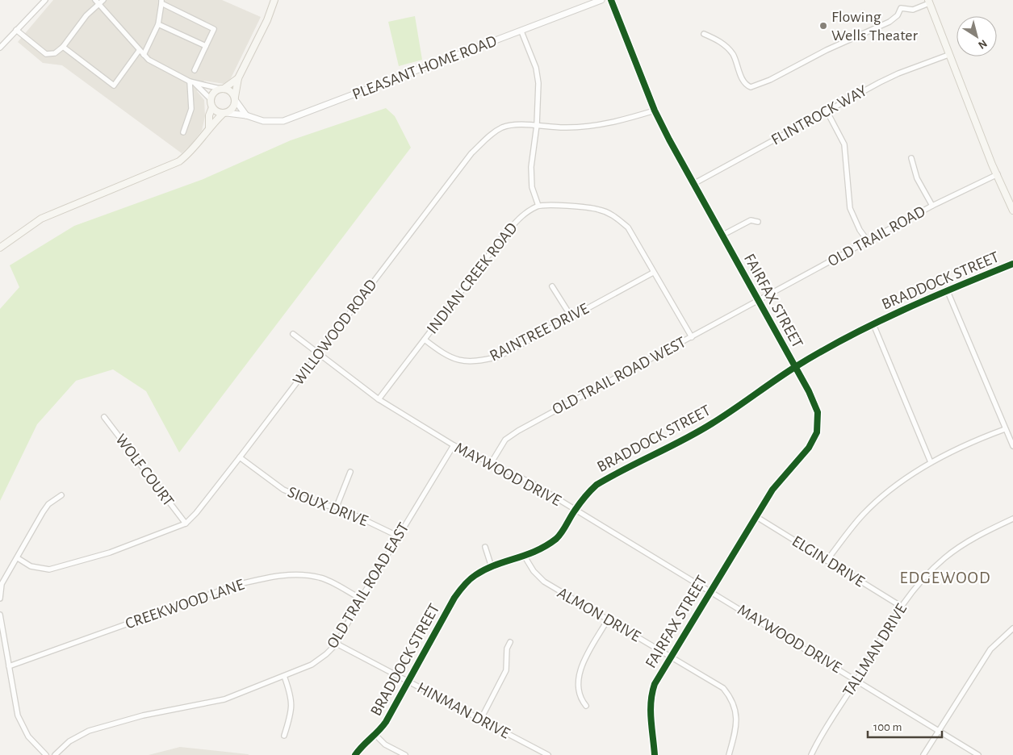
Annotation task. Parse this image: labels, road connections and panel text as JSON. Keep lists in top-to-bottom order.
{
  "streets": {
    "street": [
      "PLEASANT HOME ROAD",
      "FLINTROCK WAY",
      "OLD TRAIL ROAD",
      "INDIAN CREEK ROAD",
      "BRADDOCK STREET",
      "FAIRFAX STREET",
      "WILLOWOOD ROAD",
      "RAINTREE DRIVE",
      "OLD TRAIL ROAD WEST",
      "WOLF COURT",
      "MAYWOOD DRIVE",
      "SIOUX DRIVE",
      "ELGIN DRIVE",
      "OLD TRAIL ROAD EAST",
      "CREEKWOOD LANE",
      "ALMON DRIVE",
      "TALLMAN DRIVE",
      "HINMAN DRIVE"
    ]
  },
  "crossings": [
    ["FLINTROCK WAY", "FAIRFAX STREET"],
    ["OLD TRAIL ROAD", "FAIRFAX STREET"],
    ["OLD TRAIL ROAD", "OLD TRAIL ROAD WEST"],
    ["INDIAN CREEK ROAD", "RAINTREE DRIVE"],
    ["INDIAN CREEK ROAD", "MAYWOOD DRIVE"],
    ["BRADDOCK STREET", "FAIRFAX STREET"],
    ["BRADDOCK STREET", "MAYWOOD DRIVE"],
    ["BRADDOCK STREET", "ALMON DRIVE"],
    ["BRADDOCK STREET", "HINMAN DRIVE"],
    ["FAIRFAX STREET", "WILLOWOOD ROAD"],
    ["FAIRFAX STREET", "OLD TRAIL ROAD WEST"],
    ["FAIRFAX STREET", "MAYWOOD DRIVE"],
    ["FAIRFAX STREET", "ELGIN DRIVE"],
    ["FAIRFAX STREET", "ALMON DRIVE"],
    ["WILLOWOOD ROAD", "WOLF COURT"],
    ["WILLOWOOD ROAD", "MAYWOOD DRIVE"],
    ["WILLOWOOD ROAD", "SIOUX DRIVE"],
    ["OLD TRAIL ROAD WEST", "MAYWOOD DRIVE"],
    ["MAYWOOD DRIVE", "OLD TRAIL ROAD EAST"],
    ["MAYWOOD DRIVE", "TALLMAN DRIVE"],
    ["SIOUX DRIVE", "OLD TRAIL ROAD EAST"],
    ["ELGIN DRIVE", "TALLMAN DRIVE"],
    ["OLD TRAIL ROAD EAST", "CREEKWOOD LANE"],
    ["OLD TRAIL ROAD EAST", "HINMAN DRIVE"]
  ],
  "districts": ["EDGEWOOD"],
  "places": ["Flowing Wells Theater"],
  "scale_bar": "100 m",
  "north": "bottom right"
}
